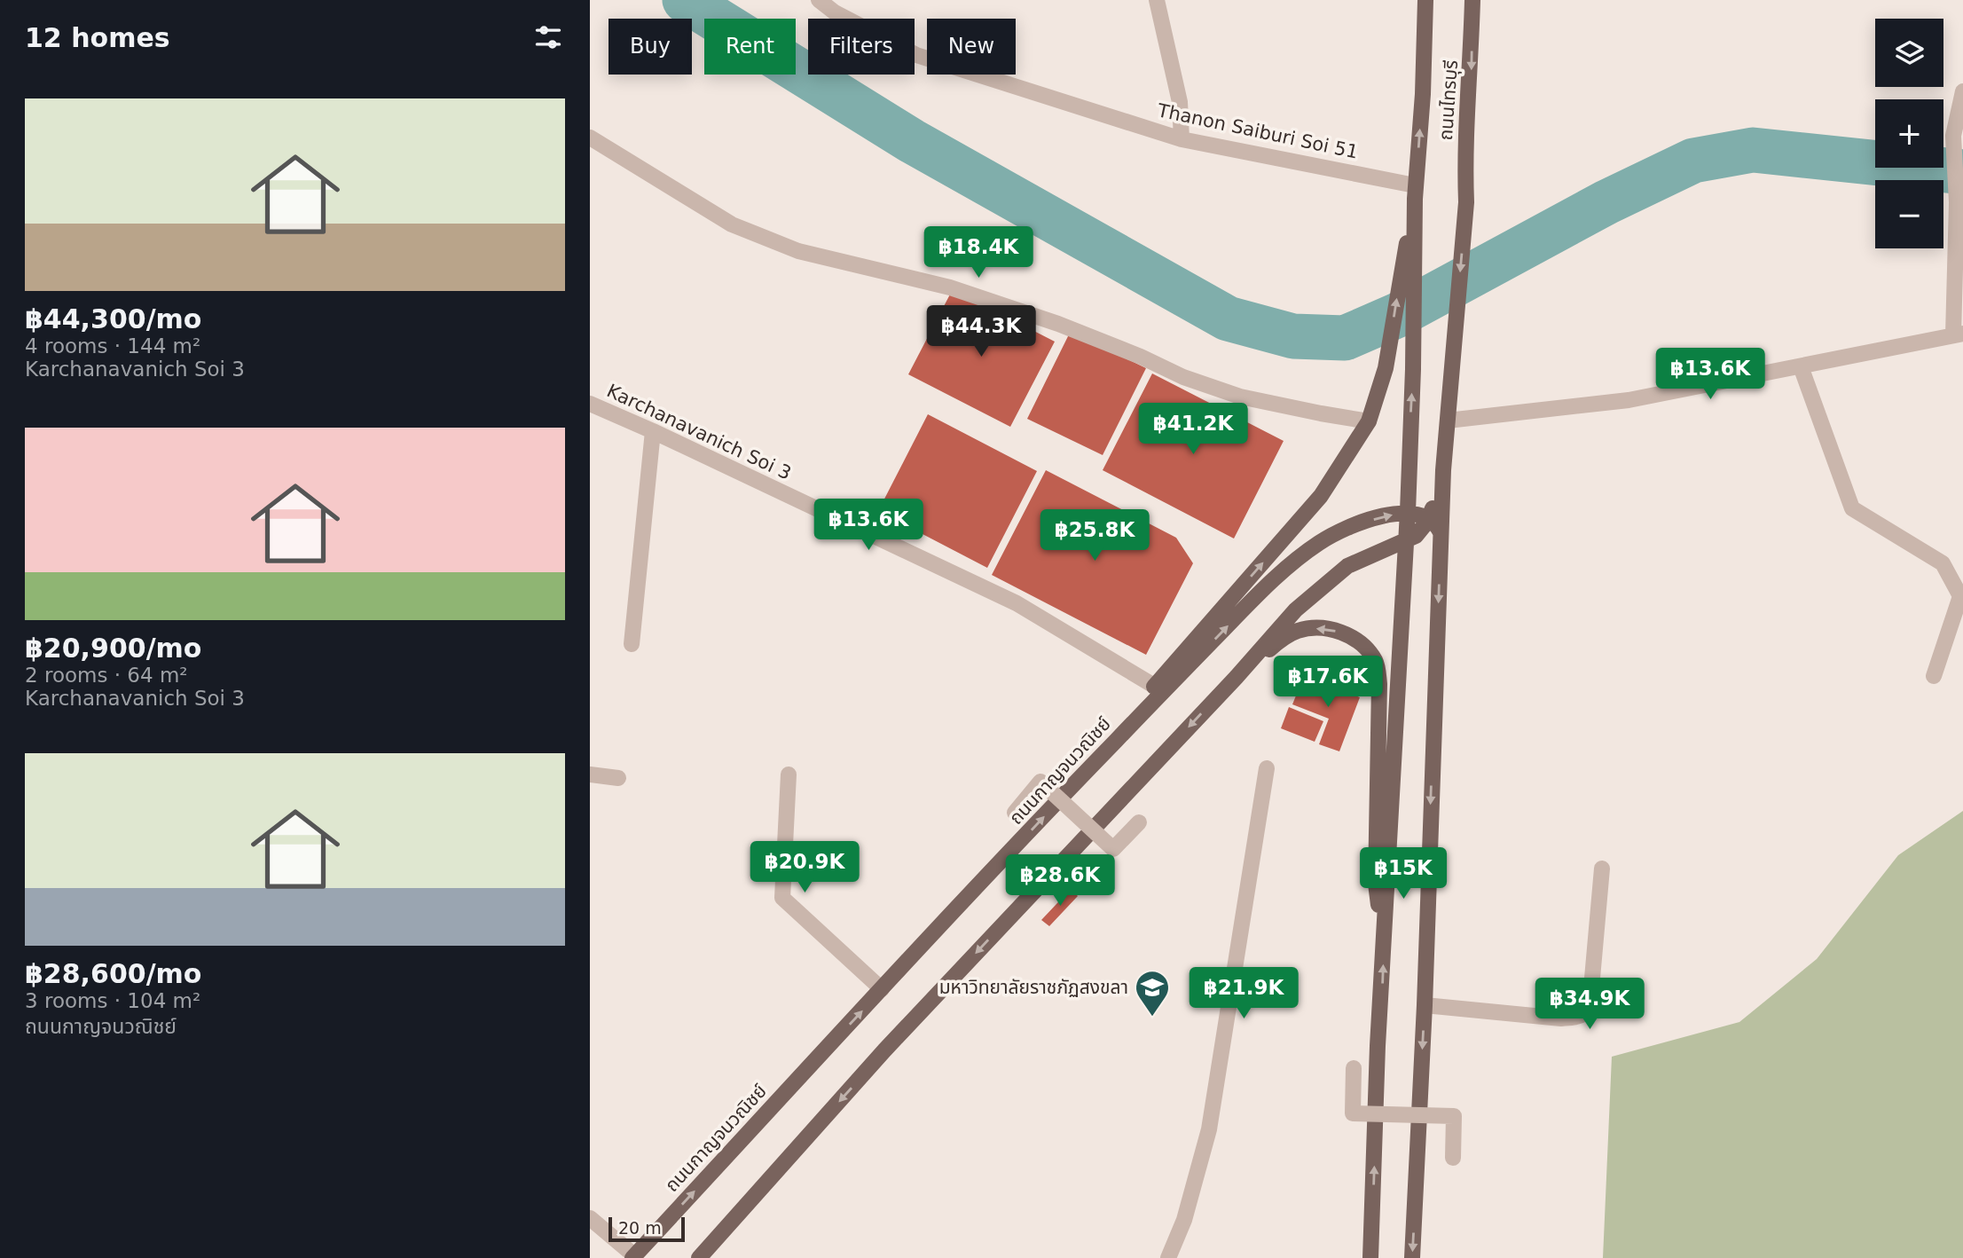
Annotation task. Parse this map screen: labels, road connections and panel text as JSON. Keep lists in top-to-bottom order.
{
  "streets": {
    "main road": ["ถนนไทรบุรี", "ถนนกาญจนวณิชย์"],
    "street": ["Thanon Saiburi Soi 51", "Karchanavanich Soi 3"]
  },
  "crossings": [
    ["ถนนไทรบุรี", "Thanon Saiburi Soi 51"]
  ],
  "places": {
    "school or university": ["มหาวิทยาลัยราชภัฏสงขลา"]
  },
  "scale_bar": "20 m",
  "page": {
    "heading": "12 homes",
    "map_buttons": ["+", "−"],
    "chip": [
      "Buy",
      "Rent",
      "Filters",
      "New"
    ],
    "list": [
      {
        "name": "฿44,300/mo",
        "note": "4 rooms · 144 m² · Karchanavanich Soi 3"
      },
      {
        "name": "฿20,900/mo",
        "note": "2 rooms · 64 m² · Karchanavanich Soi 3"
      },
      {
        "name": "฿28,600/mo",
        "note": "3 rooms · 104 m² · ถนนกาญจนวณิชย์"
      }
    ],
    "price": [
      "฿18.4K",
      "฿44.3K",
      "฿13.6K",
      "฿41.2K",
      "฿13.6K",
      "฿25.8K",
      "฿17.6K",
      "฿20.9K",
      "฿15K",
      "฿28.6K",
      "฿21.9K",
      "฿34.9K"
    ],
    "scale": "20 m"
  }
}
